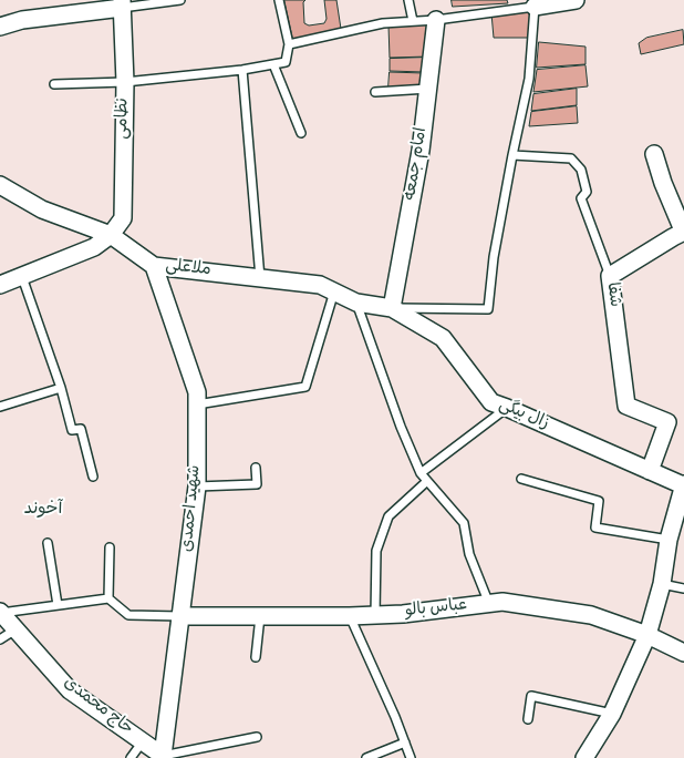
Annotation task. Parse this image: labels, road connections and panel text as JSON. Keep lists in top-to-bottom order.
{
  "streets": {
    "street": [
      "نظامی",
      "امام جمعه",
      "ملاعلی",
      "شفا",
      "زال بیگی",
      "شهید احمدی",
      "عباس بالو",
      "حاج محمدی"
    ]
  },
  "crossings": [
    ["نظامی", "ملاعلی"],
    ["امام جمعه", "ملاعلی"],
    ["امام جمعه", "زال بیگی"],
    ["ملاعلی", "زال بیگی"],
    ["ملاعلی", "شهید احمدی"],
    ["شفا", "زال بیگی"],
    ["شهید احمدی", "عباس بالو"],
    ["شهید احمدی", "حاج محمدی"]
  ],
  "districts": ["آخوند"]
}
